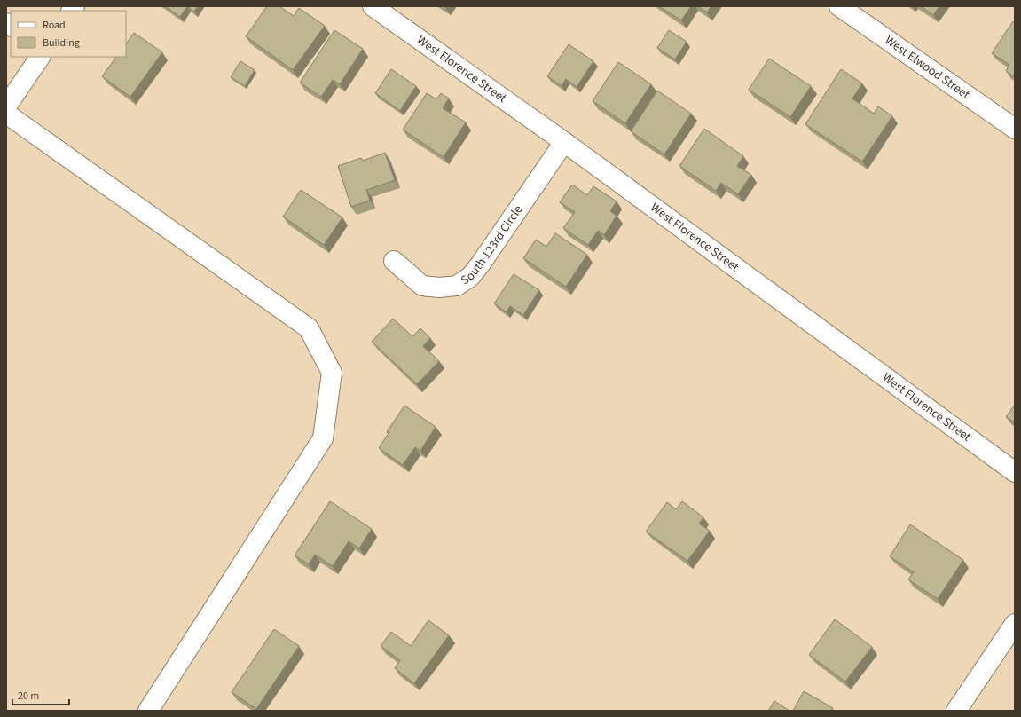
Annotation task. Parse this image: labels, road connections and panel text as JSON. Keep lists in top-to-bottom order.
{
  "streets": {
    "street": ["West Elwood Street", "West Florence Street", "South 123rd Circle"]
  },
  "crossings": [
    ["West Florence Street", "South 123rd Circle"]
  ],
  "legend": ["Road", "Building"],
  "scale_bar": "20 m"
}
